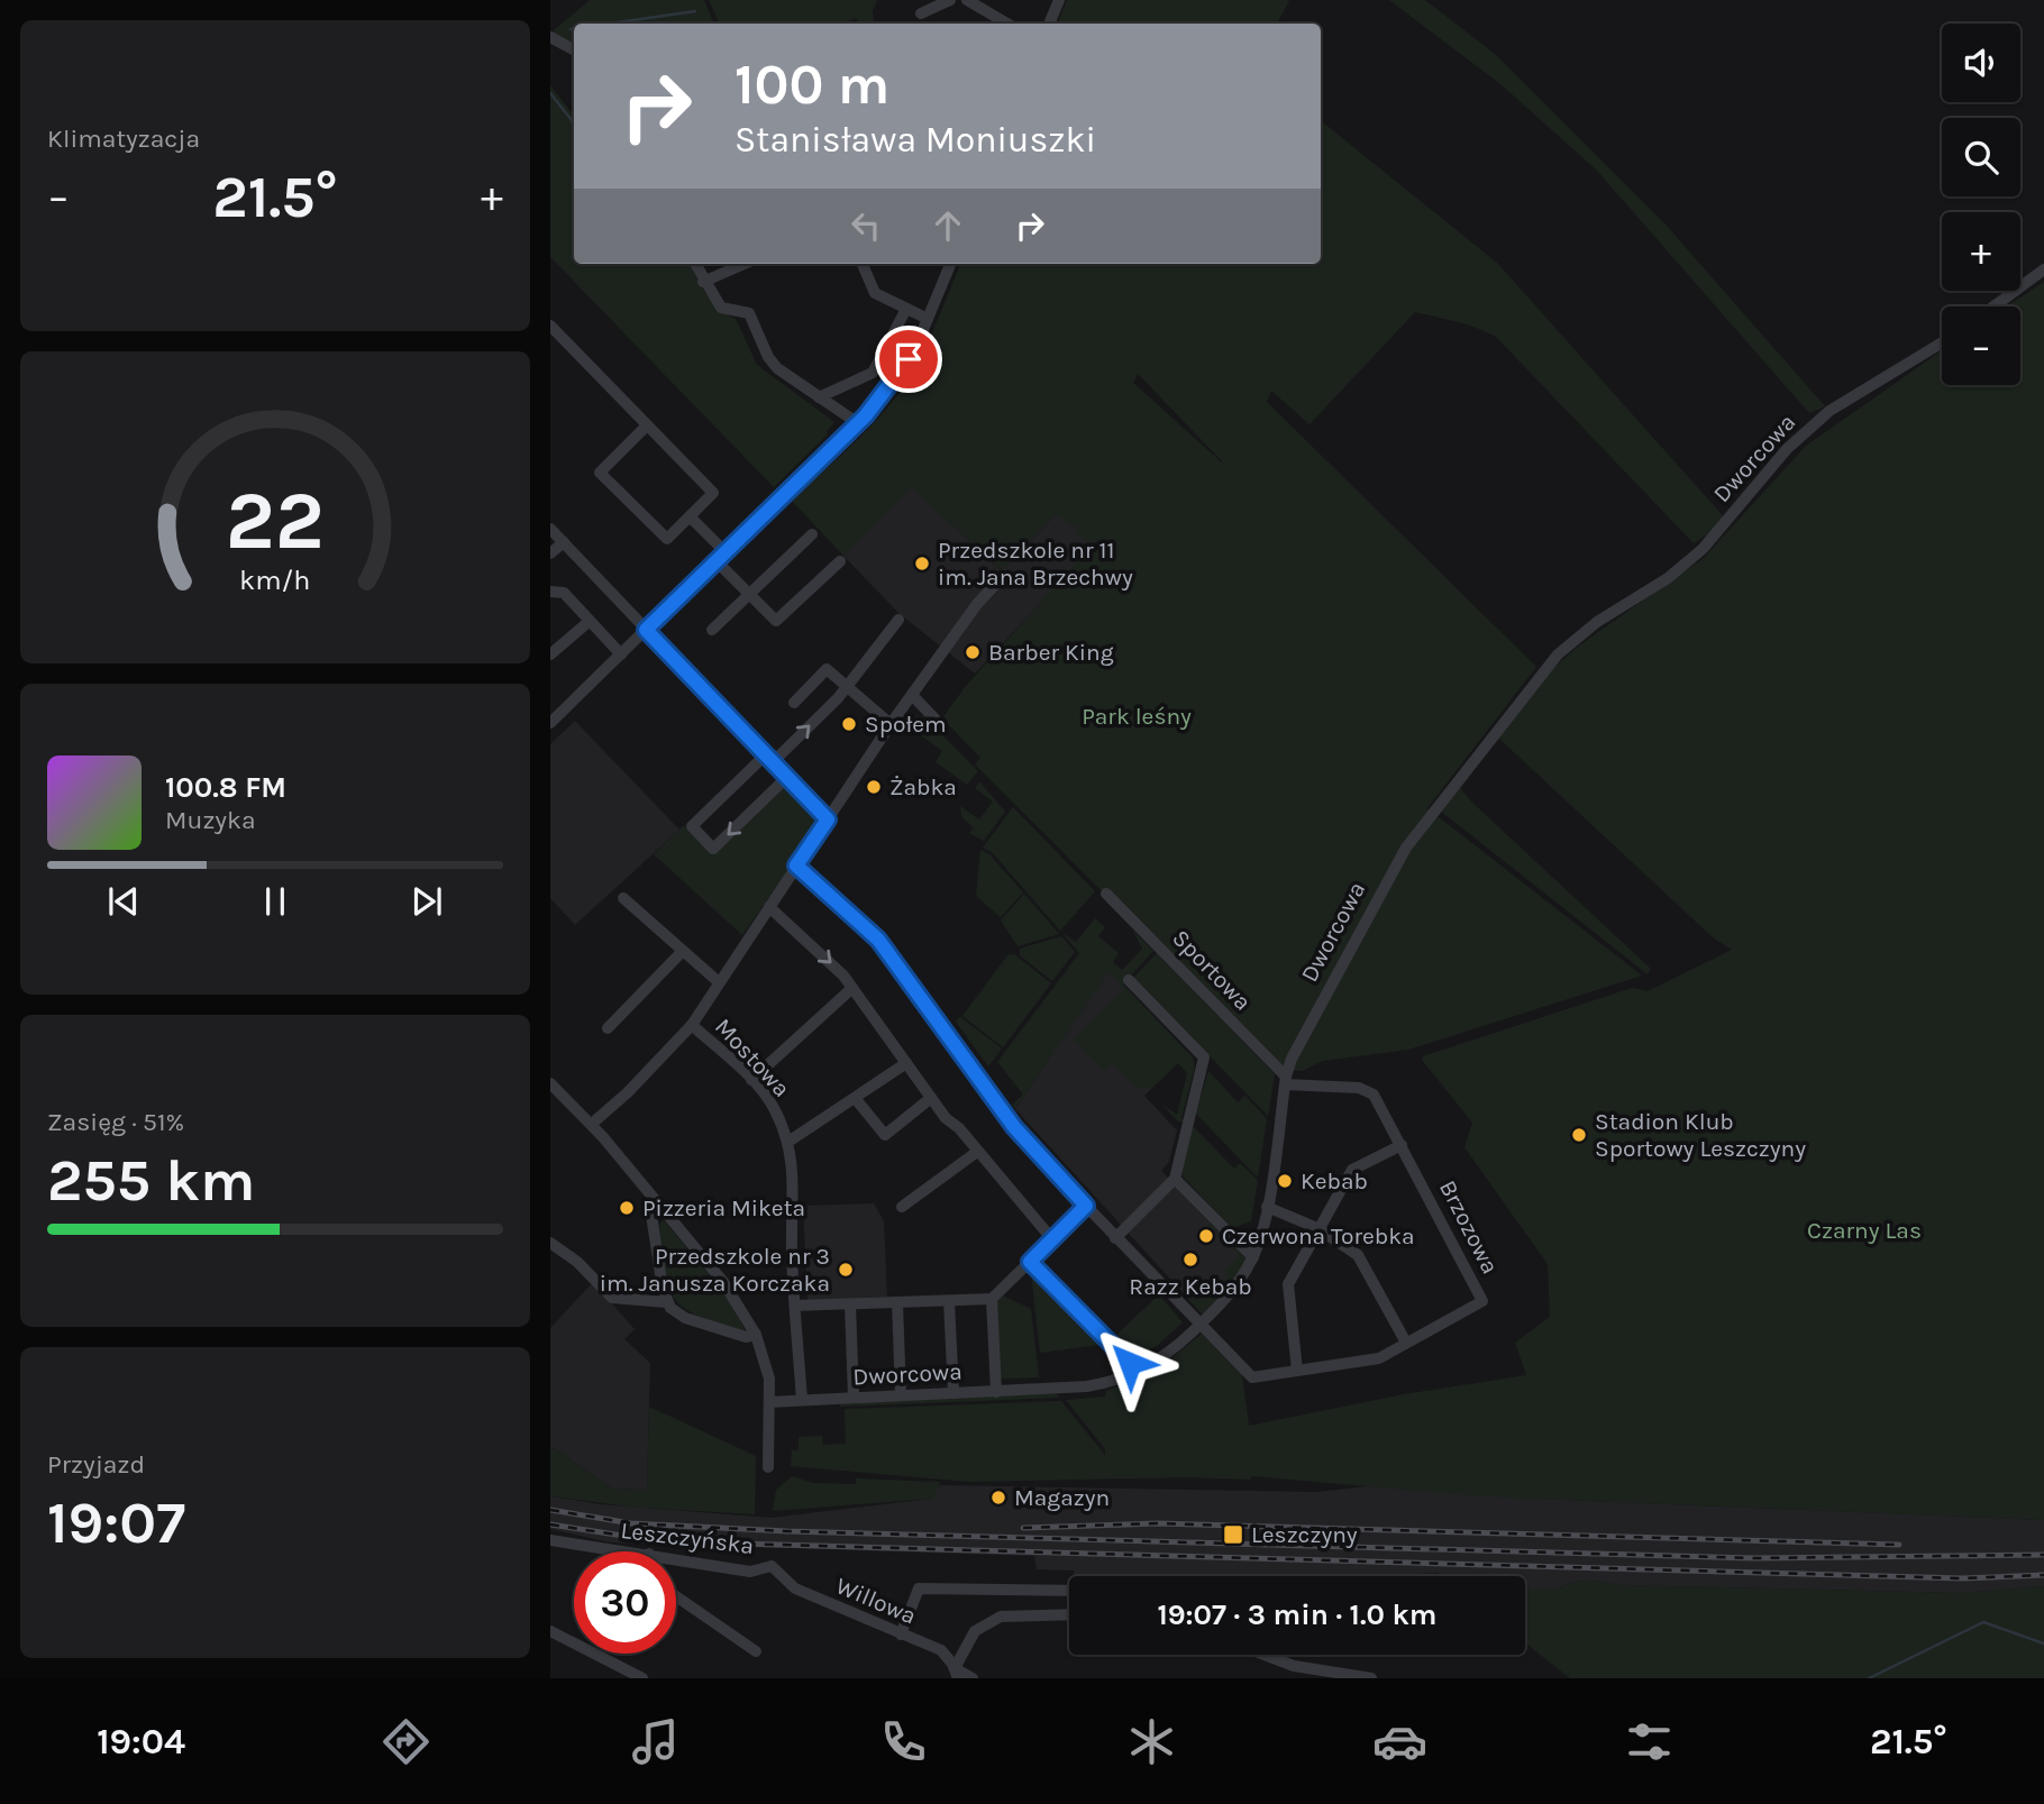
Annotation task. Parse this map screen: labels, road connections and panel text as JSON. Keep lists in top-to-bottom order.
{
  "streets": {
    "street": [
      "Dworcowa",
      "Sportowa",
      "Mostowa",
      "Brzozowa",
      "Leszczyńska",
      "Willowa"
    ]
  },
  "crossings": [
    ["Dworcowa", "Sportowa"],
    ["Dworcowa", "Mostowa"],
    ["Dworcowa", "Brzozowa"],
    ["Sportowa", "Brzozowa"],
    ["Leszczyńska", "Willowa"]
  ],
  "parks": ["Park leśny", "Czarny Las"],
  "places": {
    "other": [
      "Przedszkole nr 11 im. Jana Brzechwy",
      "Barber King",
      "Społem",
      "Żabka",
      "Stadion Klub Sportowy Leszczyny",
      "Kebab",
      "Pizzeria Miketa",
      "Czerwona Torebka",
      "Razz Kebab",
      "Przedszkole nr 3 im. Janusza Korczaka",
      "Magazyn"
    ],
    "transit": ["Leszczyny"]
  },
  "page": {
    "tile": [
      "Klimatyzacja",
      ["Zasięg · 51%", "255 km"],
      ["Przyjazd", "19:07"]
    ],
    "map_buttons": ["+", "−"],
    "turn": ["100 m", "Stanisława Moniuszki"],
    "heat": ["−", "21.5°", "+"],
    "song": ["100.8 FM", "Muzyka"],
    "limit": "30",
    "trip": "19:07 · 3 min · 1.0 km",
    "tabs": ["19:04", "21.5°"],
    "gauge": ["22", "km/h"]
  }
}
